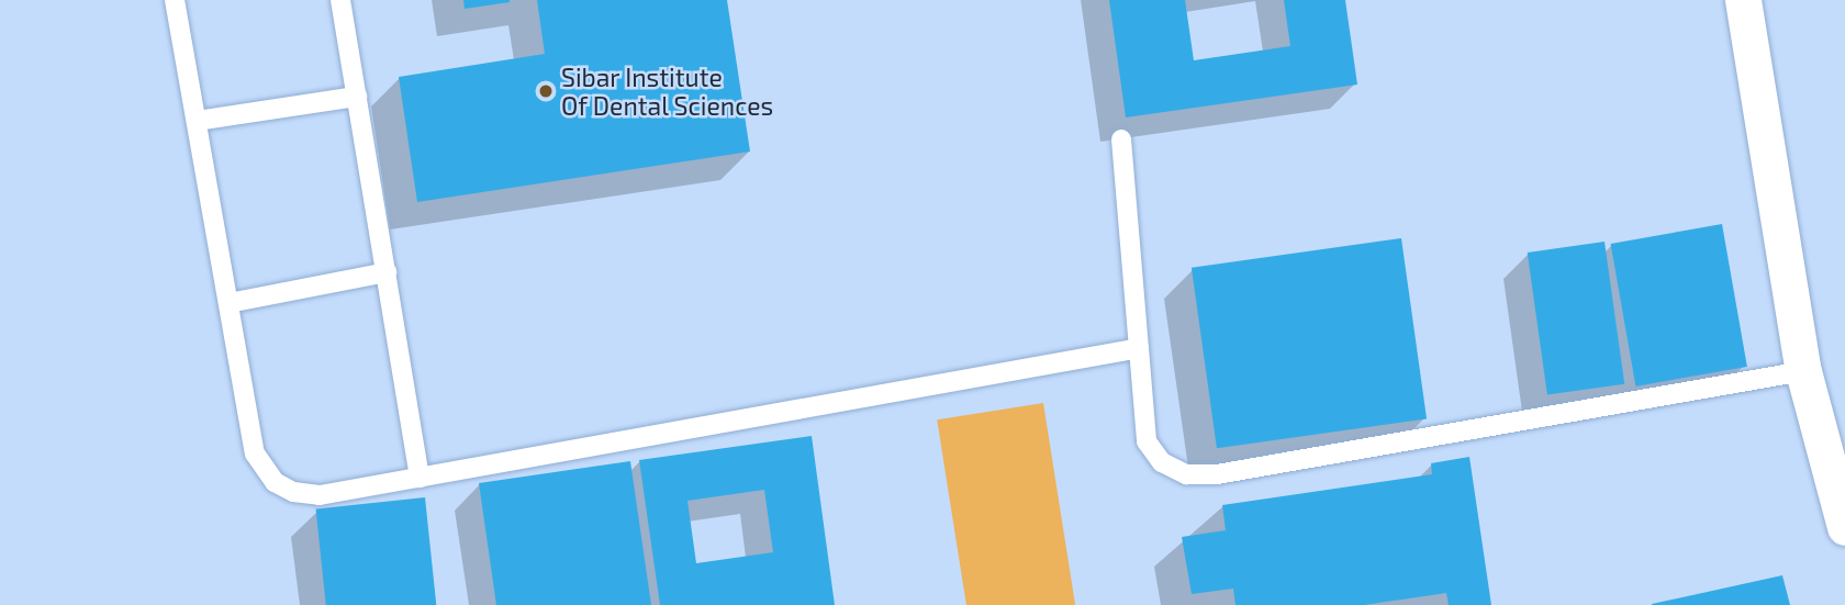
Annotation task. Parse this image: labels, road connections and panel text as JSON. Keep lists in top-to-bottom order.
{
  "places": ["Sibar Institute Of Dental Sciences"]
}
